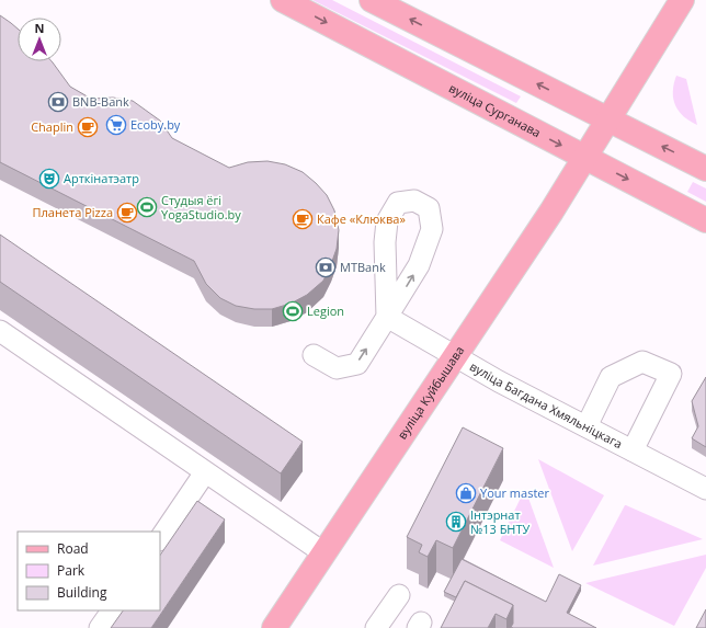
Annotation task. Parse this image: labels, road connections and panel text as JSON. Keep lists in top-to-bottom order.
{
  "streets": {
    "main road": ["вуліца Сурганава", "вуліца Куйбышава"],
    "street": ["вуліца Багдана Хмяльніцкага"]
  },
  "crossings": [
    ["вуліца Сурганава", "вуліца Куйбышава"],
    ["вуліца Куйбышава", "вуліца Багдана Хмяльніцкага"]
  ],
  "places": {
    "bank": ["BNB-Bank", "MTBank"],
    "supermarket": ["Ecoby.by"],
    "cafe": ["Chaplin", "Планета Pizza", "Кафе «Клюква»"],
    "theatre": ["Арткінатэатр"],
    "sports": ["Студыя ёгі YogaStudio.by", "Legion"],
    "shop": ["Your master"],
    "building": ["Інтэрнат №13 БНТУ"]
  },
  "legend": ["Road", "Park", "Building"],
  "north": "top"
}
